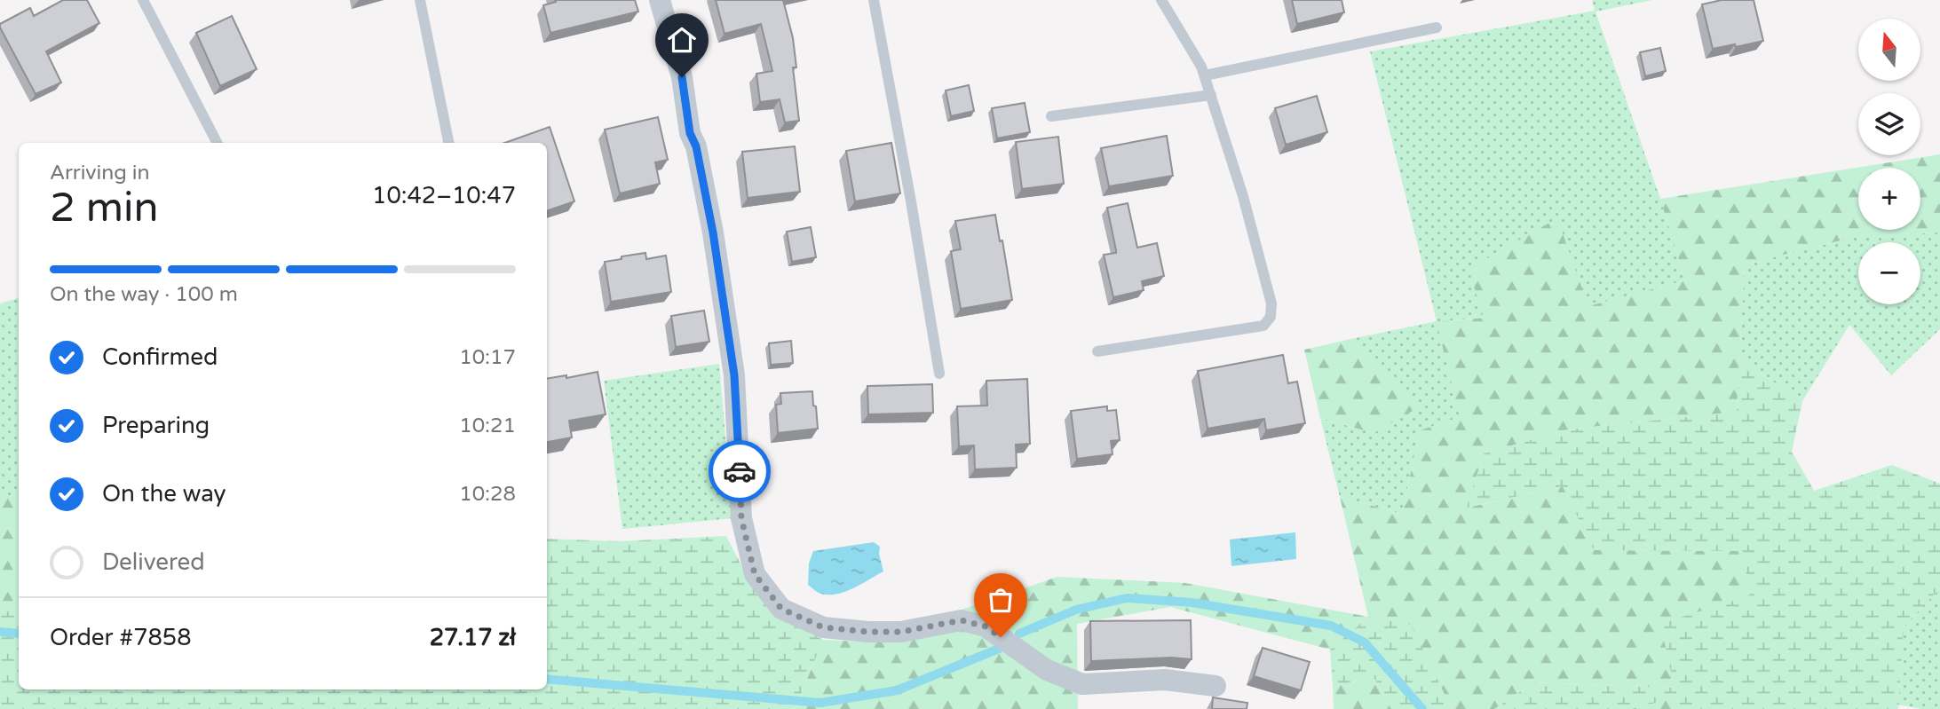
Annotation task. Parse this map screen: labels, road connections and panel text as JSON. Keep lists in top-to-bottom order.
{
  "north": "top",
  "page": {
    "map_buttons": ["+", "−"],
    "heading": ["2 min", "Arriving in", "10:42–10:47"],
    "panel": ["Order #7858", "27.17 zł"],
    "bar": "On the way · 100 m",
    "list": [
      ["Confirmed", "10:17"],
      ["Preparing", "10:21"],
      ["On the way", "10:28"],
      "Delivered"
    ]
  }
}
